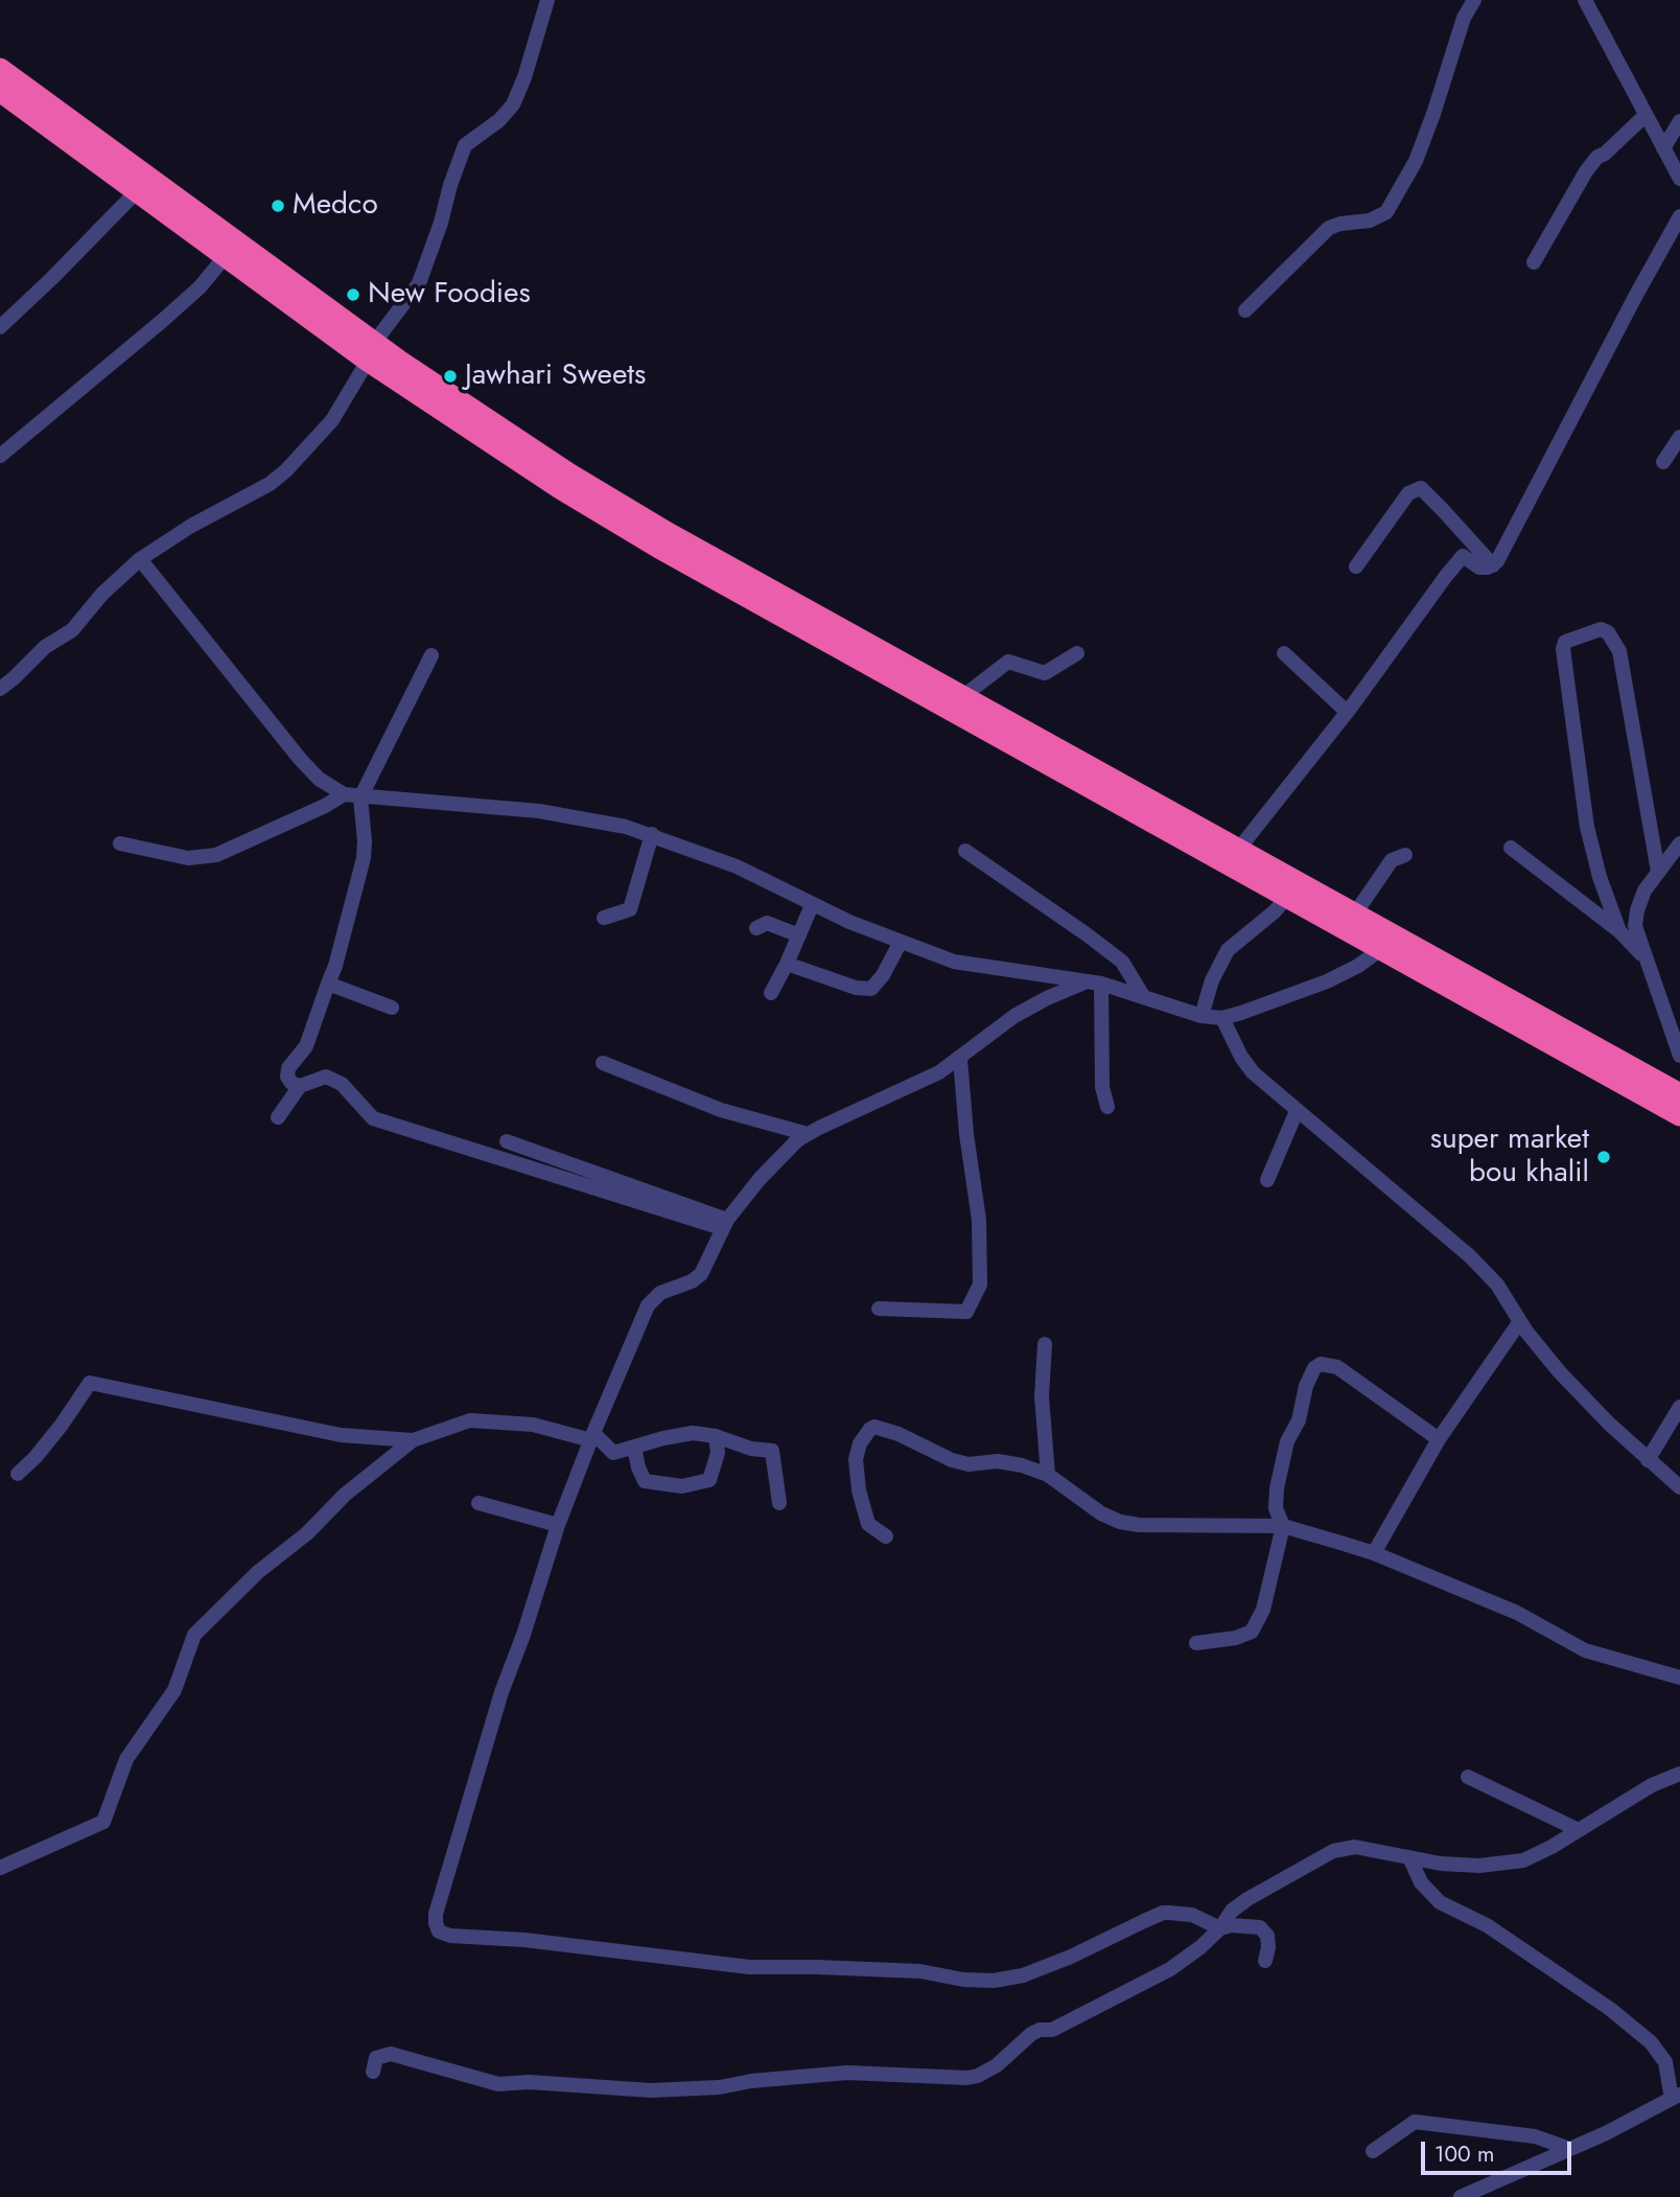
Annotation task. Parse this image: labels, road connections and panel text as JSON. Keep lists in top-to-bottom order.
{
  "places": [
    "Medco",
    "New Foodies",
    "Jawhari Sweets",
    "super market bou khalil"
  ],
  "scale_bar": "100 m"
}
